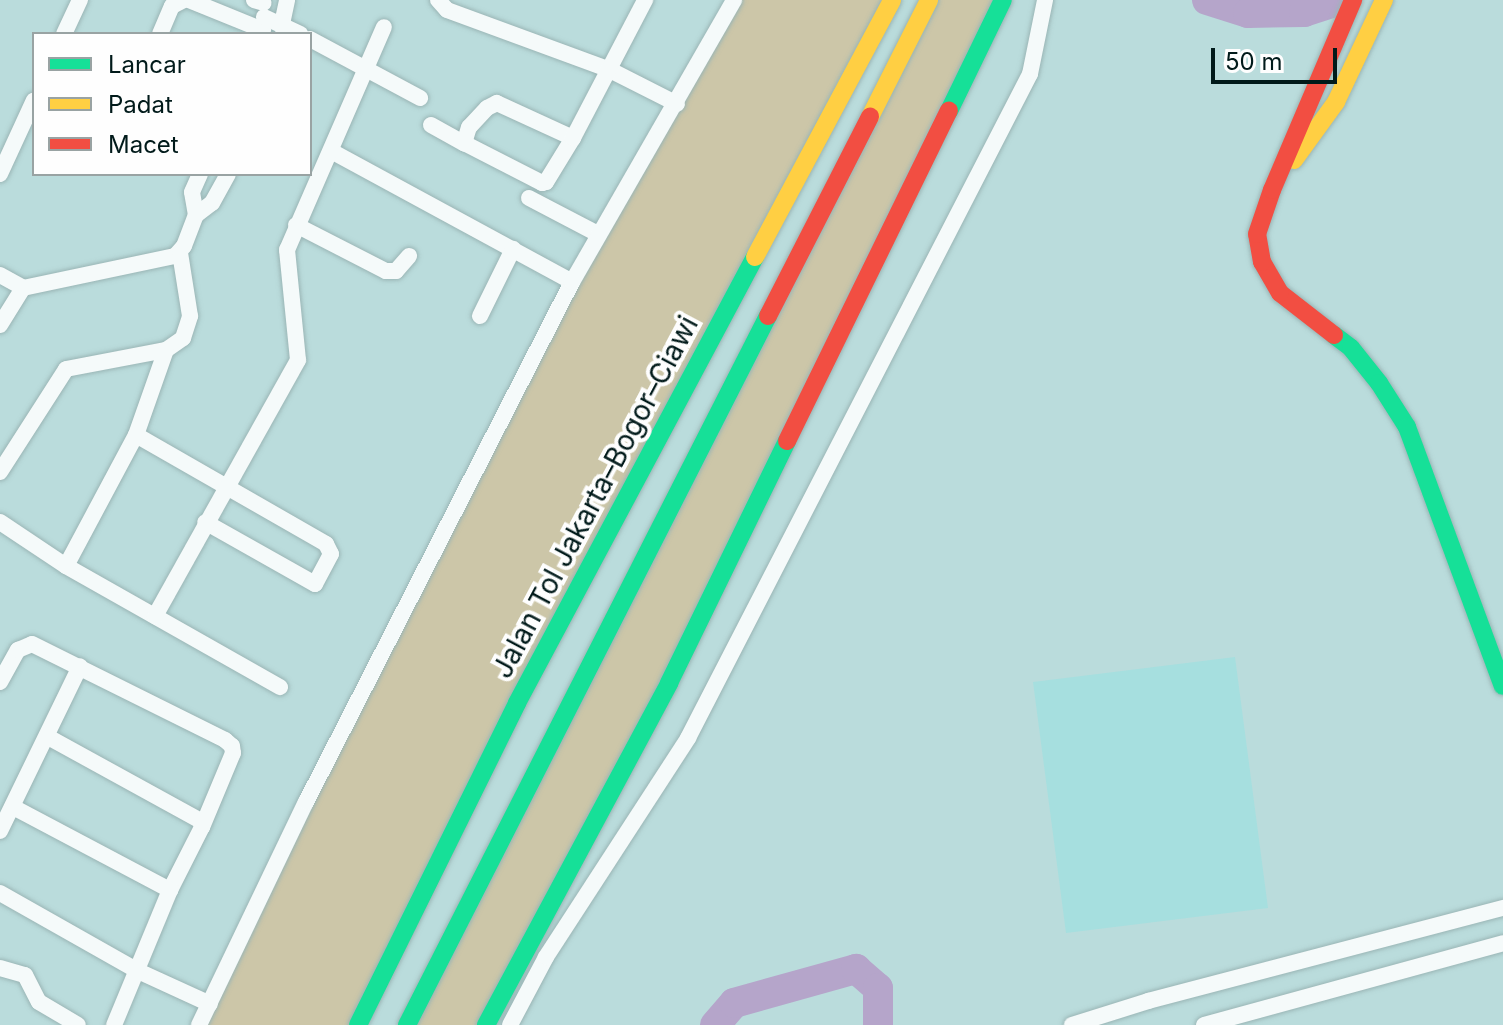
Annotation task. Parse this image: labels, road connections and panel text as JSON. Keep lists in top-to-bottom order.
{
  "streets": {
    "main road": ["Jalan Tol Jakarta–Bogor–Ciawi"]
  },
  "legend": ["Lancar", "Padat", "Macet"],
  "scale_bar": "50 m"
}
